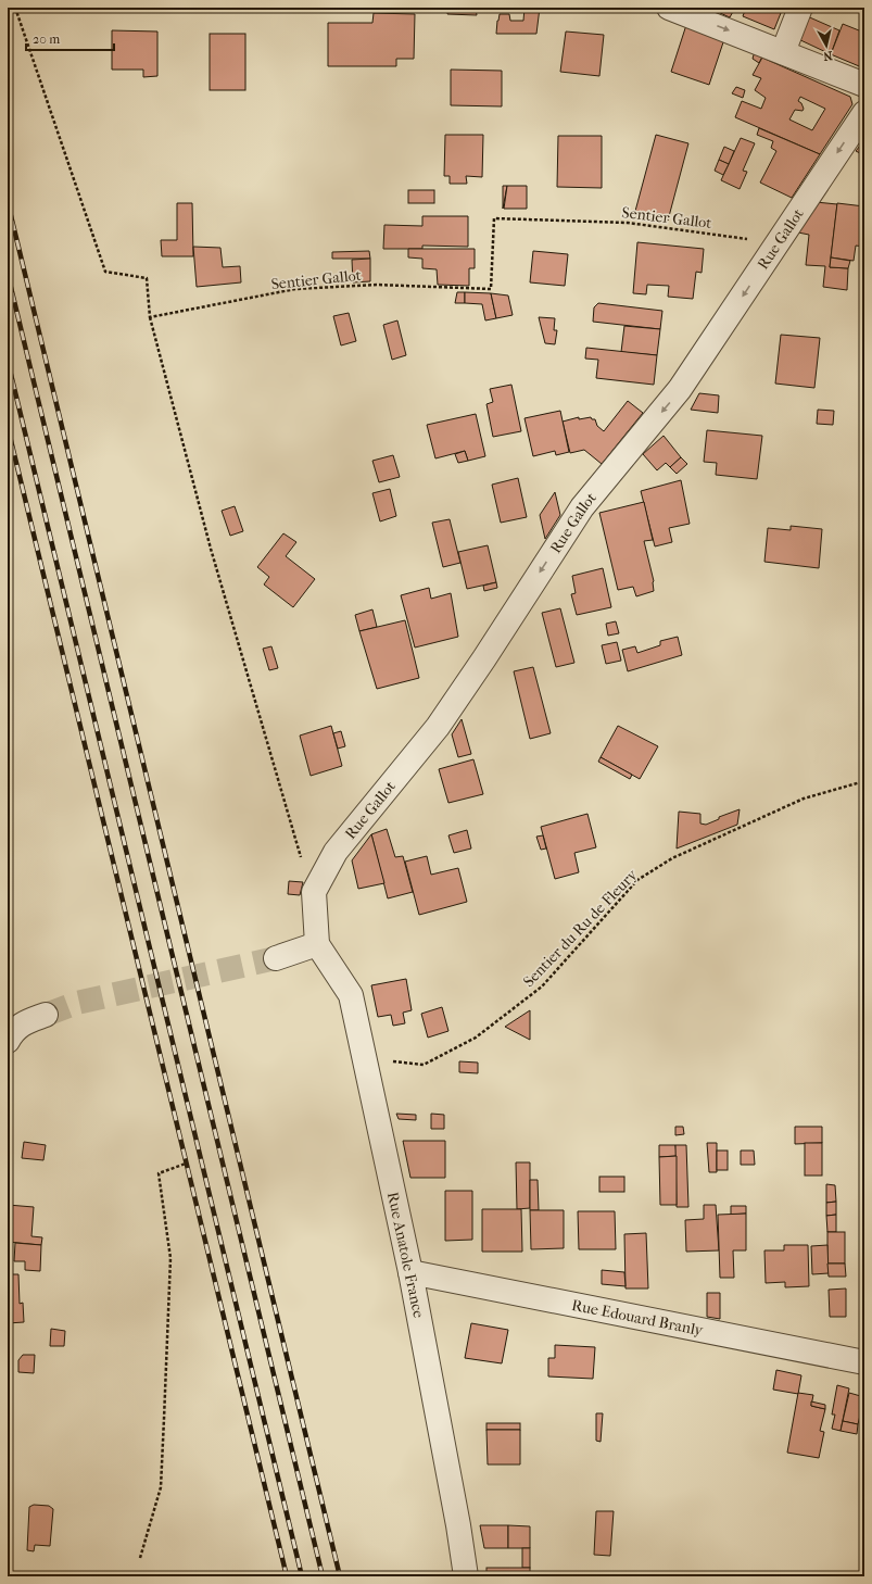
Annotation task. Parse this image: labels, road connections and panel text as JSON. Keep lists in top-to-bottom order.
{
  "streets": {
    "street": ["Rue Gallot", "Rue Anatole France", "Rue Edouard Branly"],
    "path": ["Sentier Gallot", "Sentier du Ru de Fleury"]
  },
  "crossings": [
    ["Sentier Gallot", "Rue Gallot"],
    ["Rue Gallot", "Rue Anatole France"],
    ["Sentier du Ru de Fleury", "Rue Anatole France"],
    ["Rue Anatole France", "Rue Edouard Branly"]
  ],
  "one_way": ["Rue Gallot"],
  "scale_bar": "20 m",
  "north": "bottom"
}
